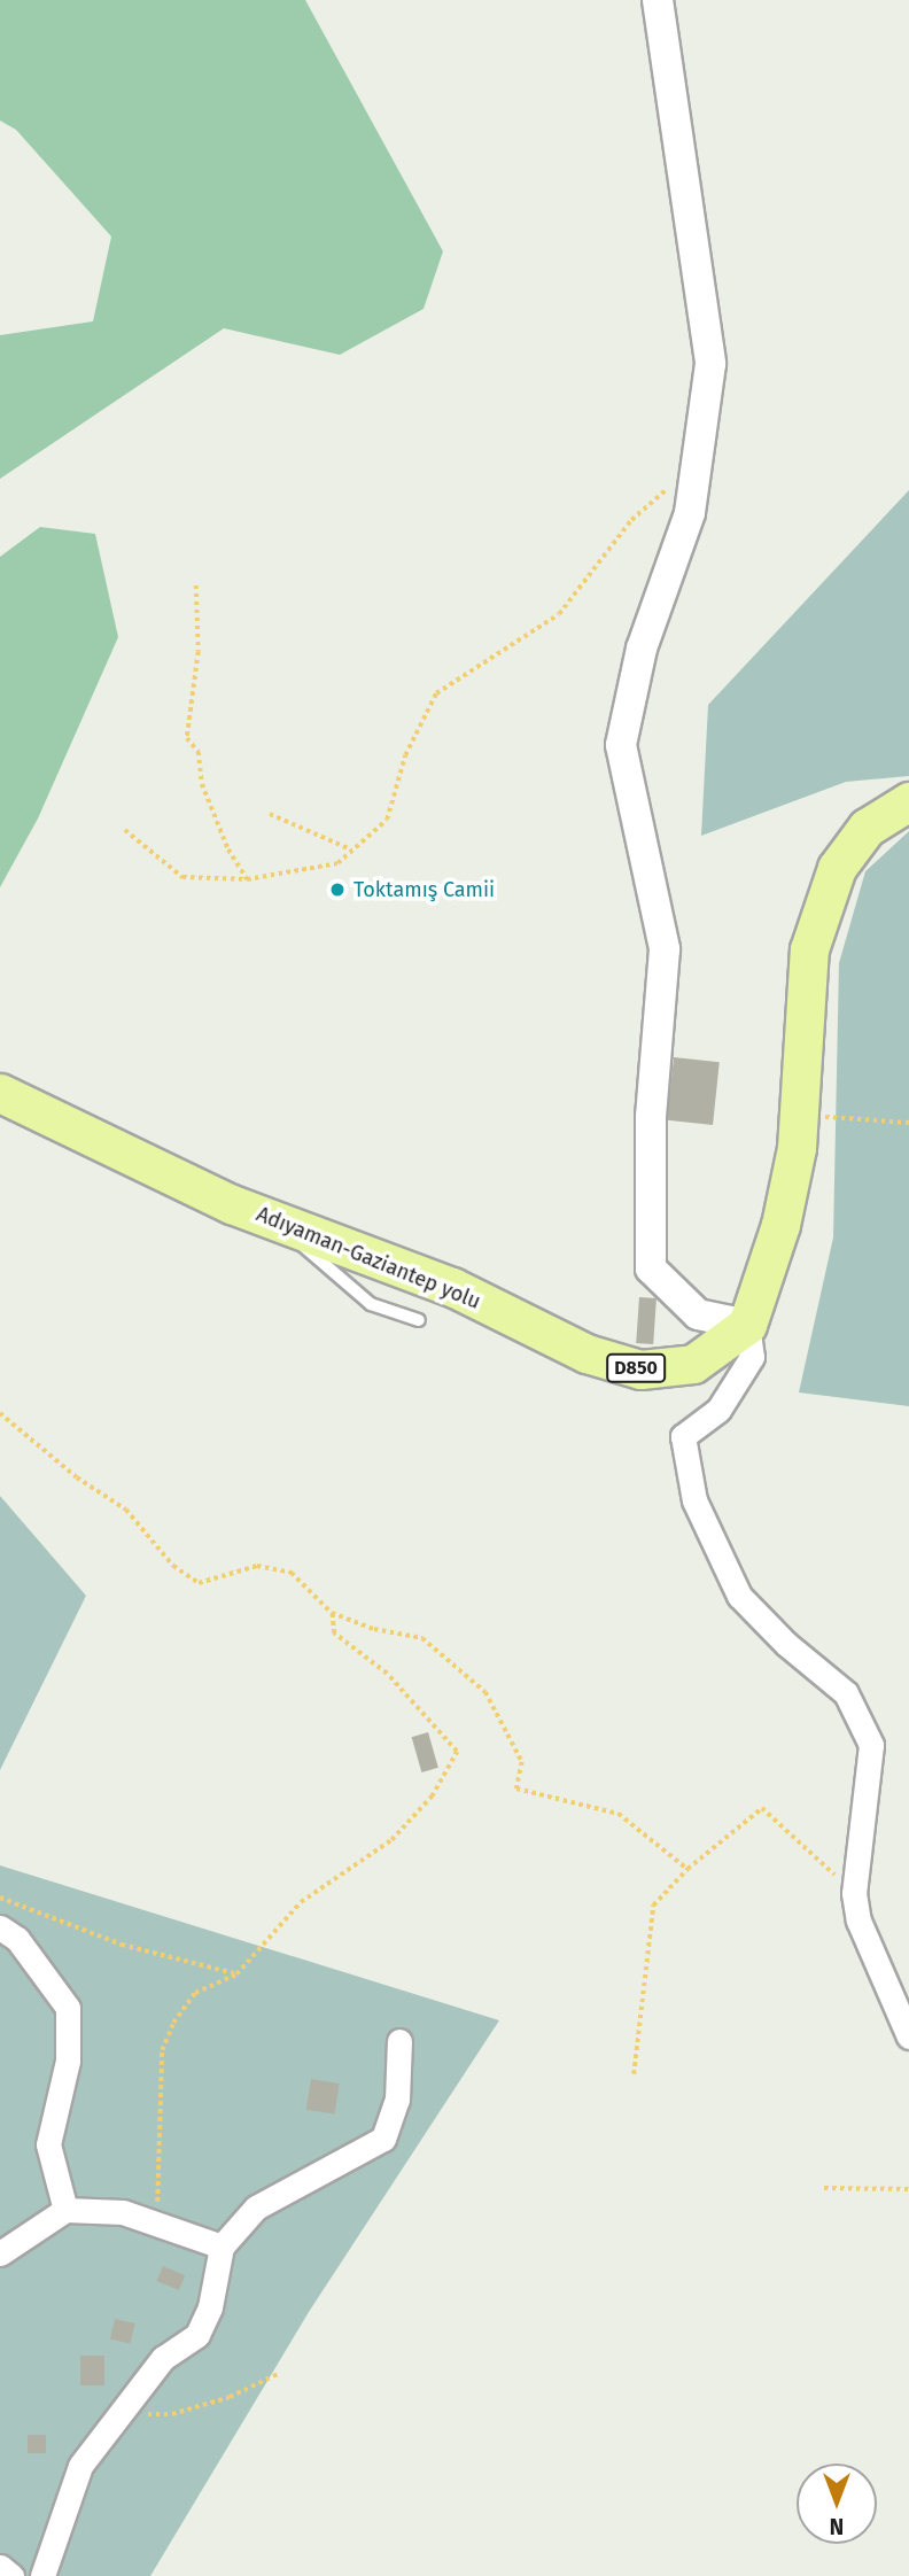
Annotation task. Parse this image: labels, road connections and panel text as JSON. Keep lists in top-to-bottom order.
{
  "streets": {
    "main road": ["Adıyaman-Gaziantep yolu", "D850"]
  },
  "places": ["Toktamış Camii"],
  "north": "bottom"
}
